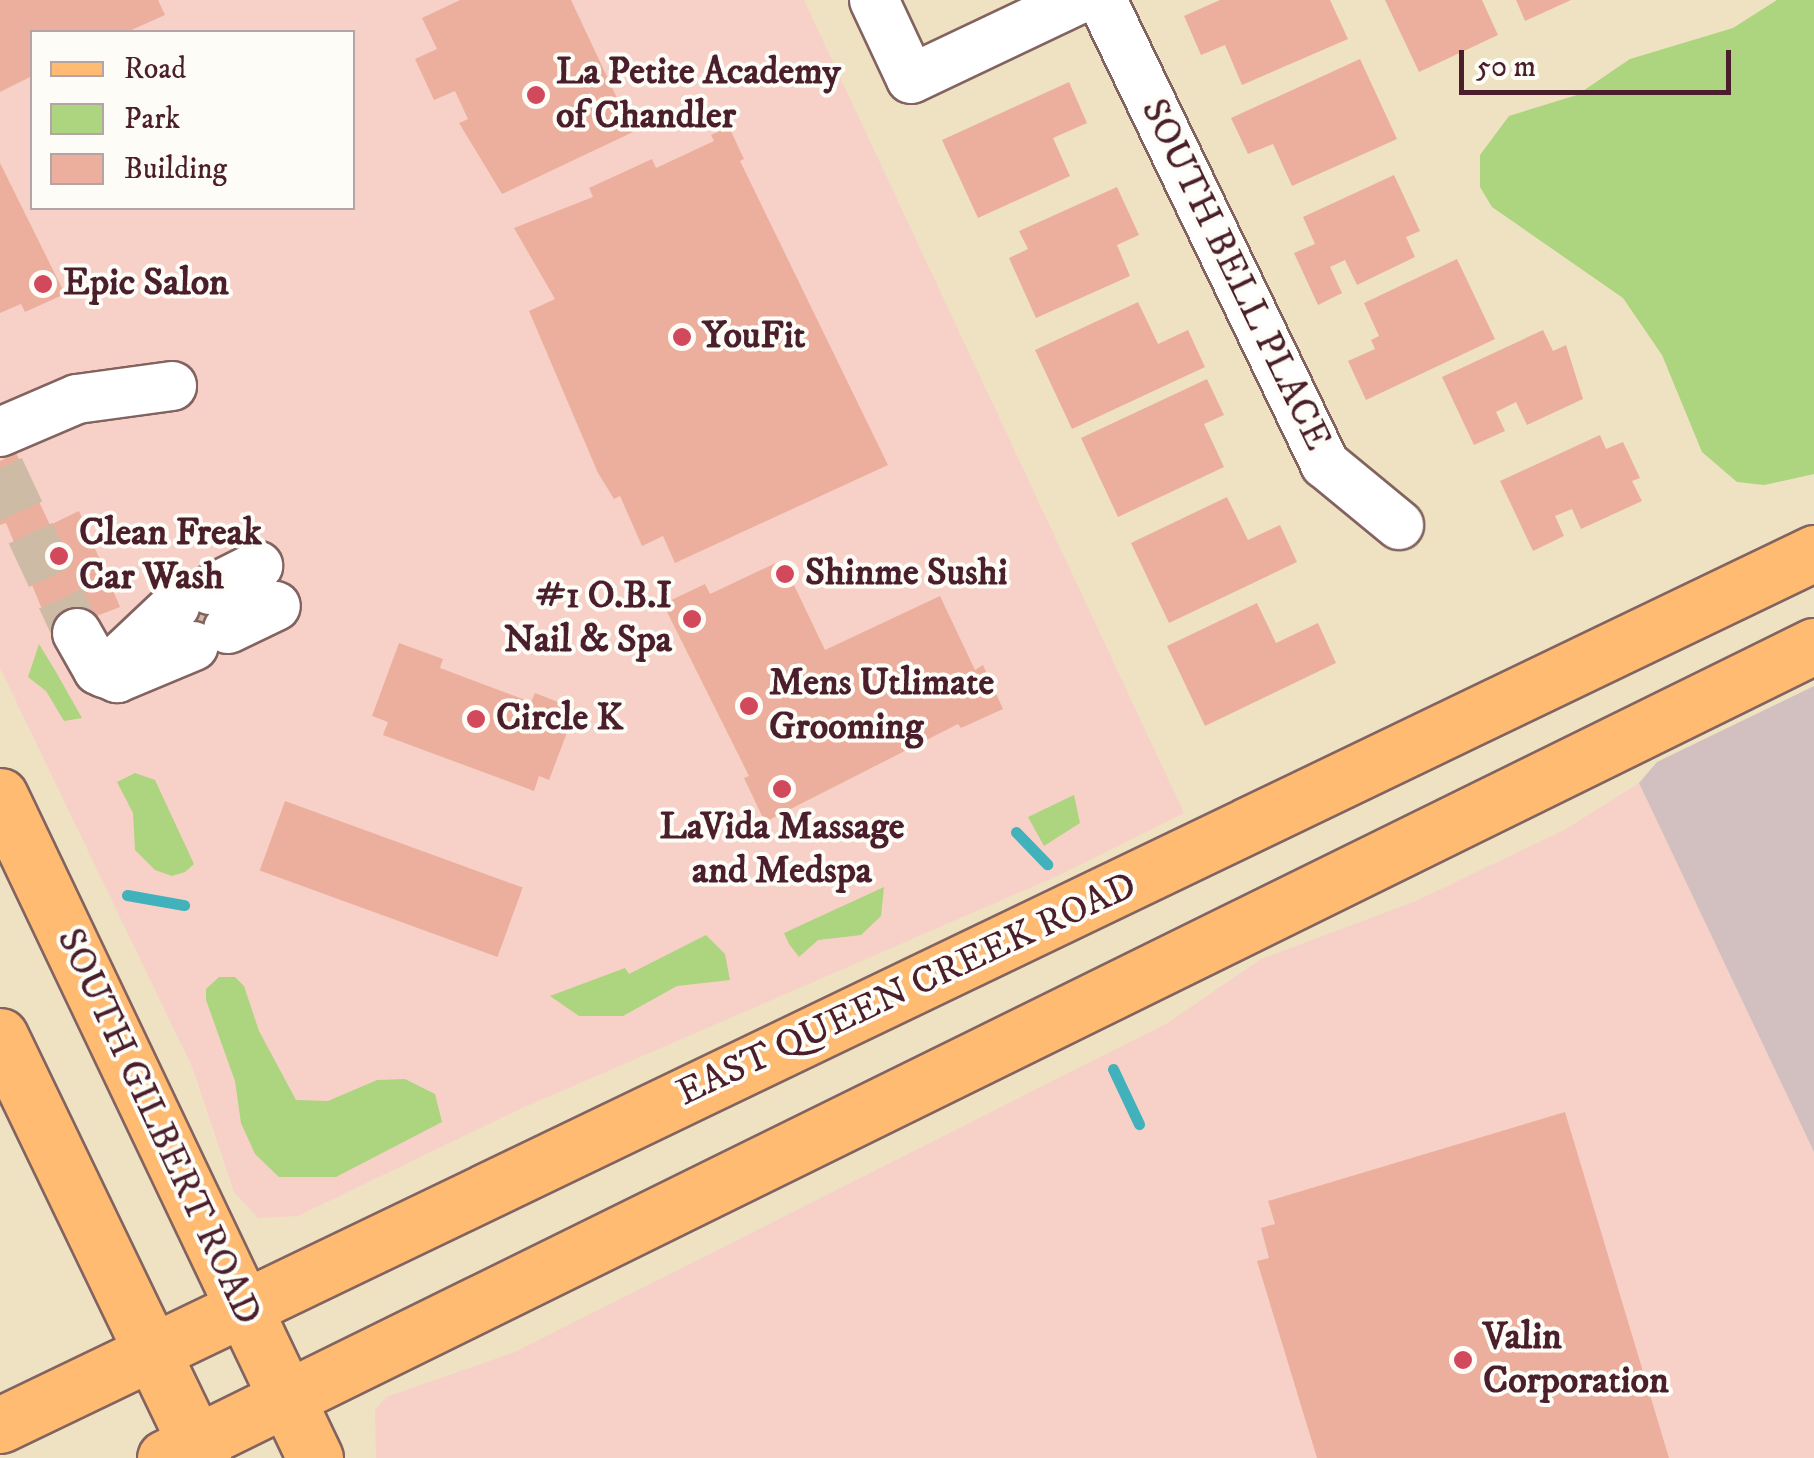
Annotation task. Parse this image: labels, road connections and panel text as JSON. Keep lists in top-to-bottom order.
{
  "streets": {
    "main road": ["EAST QUEEN CREEK ROAD", "SOUTH GILBERT ROAD"],
    "street": ["SOUTH BELL PLACE"]
  },
  "crossings": [
    ["EAST QUEEN CREEK ROAD", "SOUTH GILBERT ROAD"]
  ],
  "places": [
    "La Petite Academy of Chandler",
    "Epic Salon",
    "YouFit",
    "Clean Freak Car Wash",
    "Shinme Sushi",
    "#1 O.B.I Nail & Spa",
    "Mens Utlimate Grooming",
    "Circle K",
    "LaVida Massage and Medspa",
    "Valin Corporation"
  ],
  "legend": ["Road", "Park", "Building"],
  "scale_bar": "50 m"
}
